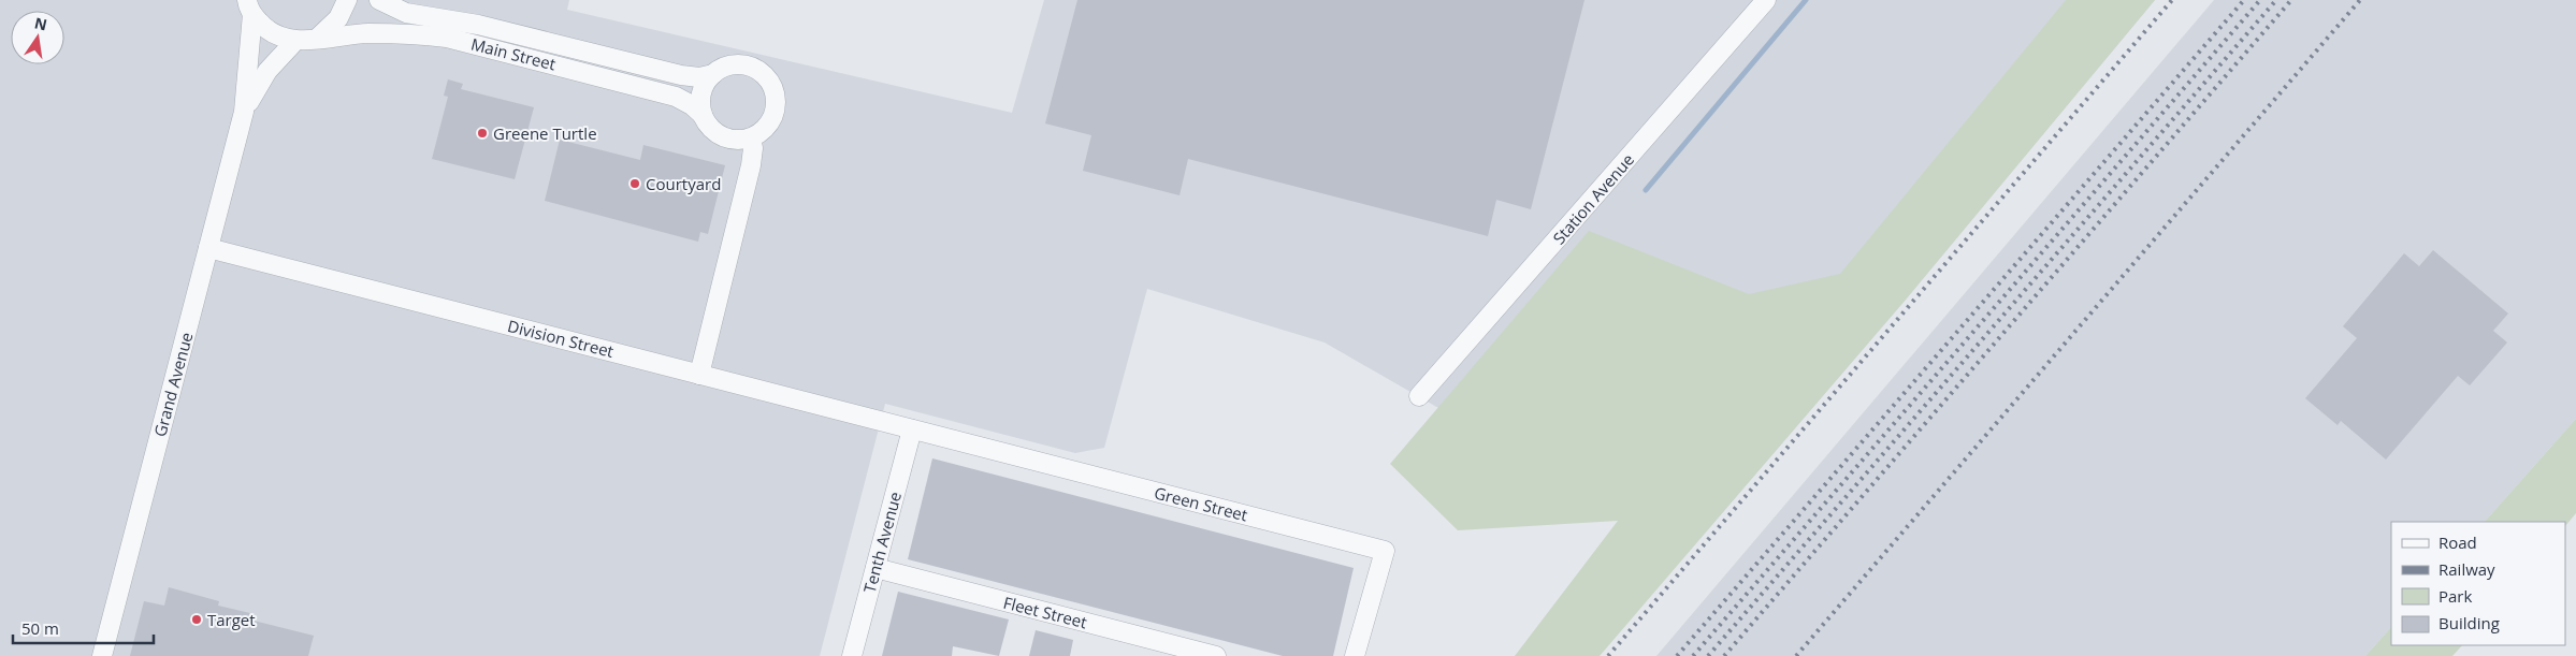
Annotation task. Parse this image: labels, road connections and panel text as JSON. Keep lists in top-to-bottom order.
{
  "streets": {
    "street": [
      "Main Street",
      "Station Avenue",
      "Division Street",
      "Grand Avenue",
      "Green Street",
      "Tenth Avenue",
      "Fleet Street"
    ]
  },
  "crossings": [
    ["Main Street", "Grand Avenue"],
    ["Division Street", "Grand Avenue"],
    ["Division Street", "Green Street"],
    ["Division Street", "Tenth Avenue"],
    ["Green Street", "Tenth Avenue"],
    ["Tenth Avenue", "Fleet Street"]
  ],
  "places": ["Greene Turtle", "Courtyard", "Target"],
  "legend": [
    "Road",
    "Railway",
    "Park",
    "Building"
  ],
  "scale_bar": "50 m",
  "north": "top"
}
